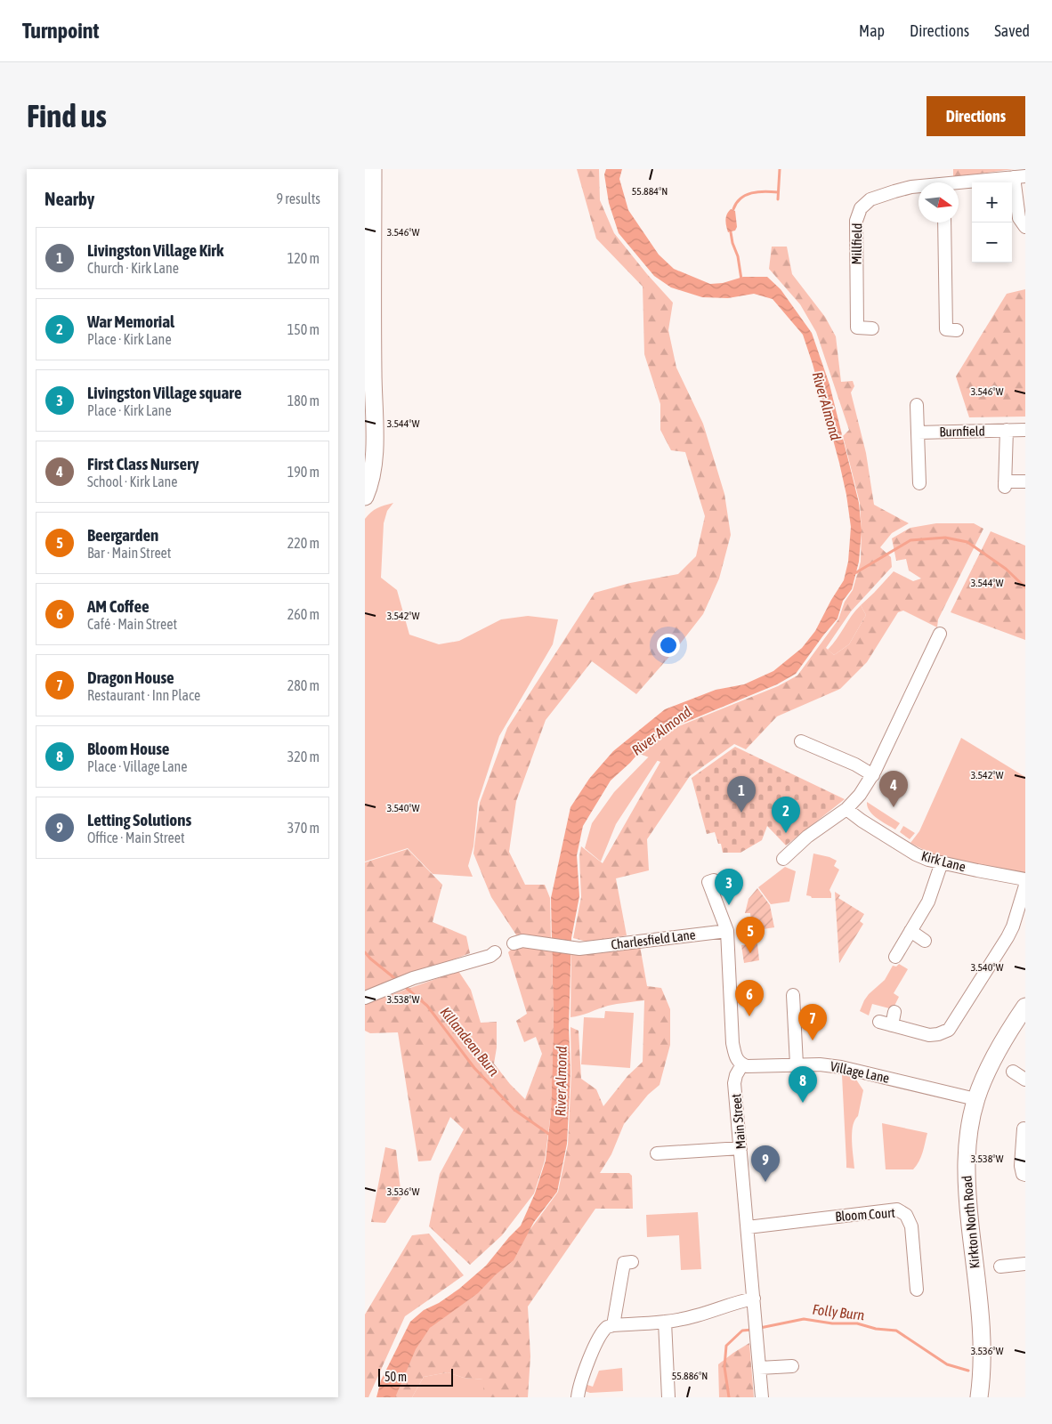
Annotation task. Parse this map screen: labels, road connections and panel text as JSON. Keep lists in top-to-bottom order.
{
  "streets": {
    "main road": ["Kirkton North Road"],
    "street": [
      "Millfield",
      "Burnfield",
      "Kirk Lane",
      "Charlesfield Lane",
      "Village Lane",
      "Main Street",
      "Bloom Court"
    ]
  },
  "crossings": [
    ["Village Lane", "Main Street"],
    ["Village Lane", "Kirkton North Road"],
    ["Main Street", "Bloom Court"]
  ],
  "water": ["River Almond", "Killandean Burn", "Folly Burn"],
  "scale_bar": "50 m",
  "north": "right",
  "page": {
    "header": "Turnpoint",
    "nav": ["Map", "Directions", "Saved"],
    "buttons": "Directions",
    "title": "Find us",
    "heading": ["Nearby", "9 results"],
    "map_buttons": ["+", "−"],
    "list": [
      {
        "mark": "1",
        "name": "Livingston Village Kirk",
        "note": "Church · Kirk Lane",
        "value": "120 m"
      },
      {
        "mark": "2",
        "name": "War Memorial",
        "note": "Place · Kirk Lane",
        "value": "150 m"
      },
      {
        "mark": "3",
        "name": "Livingston Village square",
        "note": "Place · Kirk Lane",
        "value": "180 m"
      },
      {
        "mark": "4",
        "name": "First Class Nursery",
        "note": "School · Kirk Lane",
        "value": "190 m"
      },
      {
        "mark": "5",
        "name": "Beergarden",
        "note": "Bar · Main Street",
        "value": "220 m"
      },
      {
        "mark": "6",
        "name": "AM Coffee",
        "note": "Café · Main Street",
        "value": "260 m"
      },
      {
        "mark": "7",
        "name": "Dragon House",
        "note": "Restaurant · Inn Place",
        "value": "280 m"
      },
      {
        "mark": "8",
        "name": "Bloom House",
        "note": "Place · Village Lane",
        "value": "320 m"
      },
      {
        "mark": "9",
        "name": "Letting Solutions",
        "note": "Office · Main Street",
        "value": "370 m"
      }
    ],
    "pins": [
      "4",
      "1",
      "2",
      "3",
      "5",
      "6",
      "7",
      "8",
      "9"
    ],
    "scale": "50 m"
  },
  "coordinates": [
    "55.884°N",
    "3.546°W",
    "3.544°W",
    "3.542°W",
    "3.540°W",
    "3.538°W",
    "3.536°W",
    "55.886°N"
  ]
}
